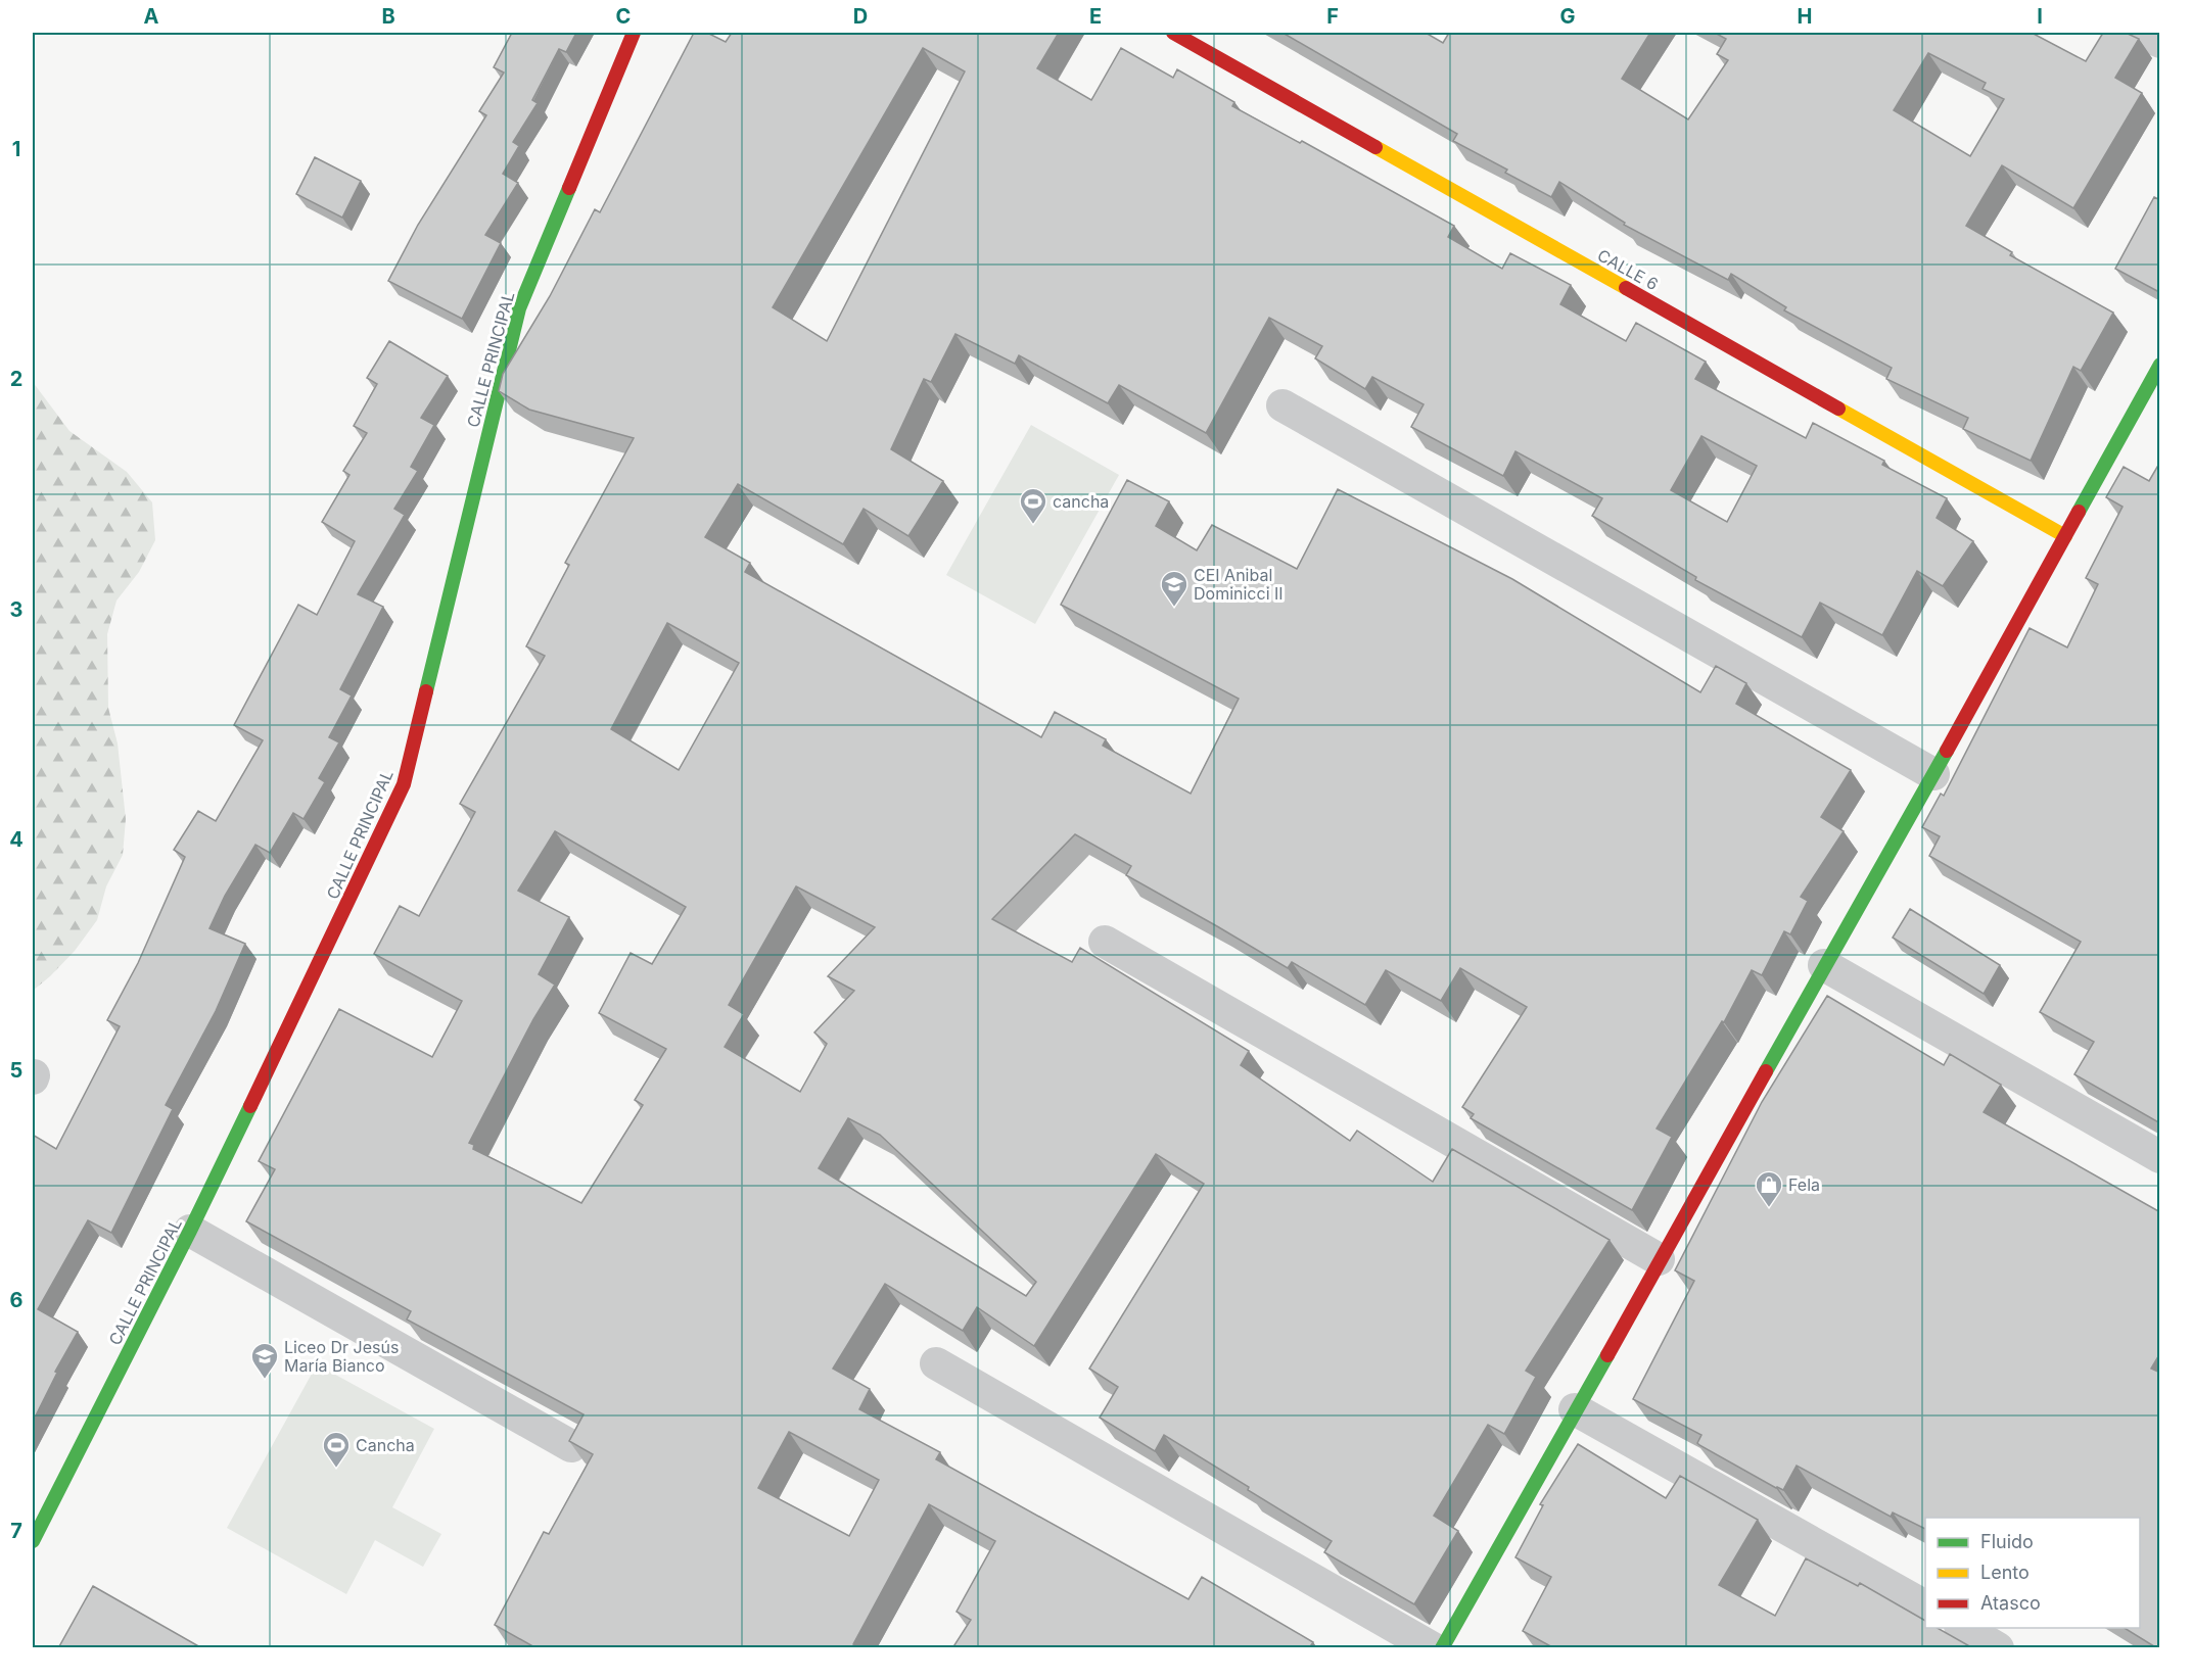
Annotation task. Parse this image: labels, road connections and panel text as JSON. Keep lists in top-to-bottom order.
{
  "streets": {
    "street": ["CALLE 6", "CALLE PRINCIPAL"]
  },
  "places": {
    "sports": ["cancha", "Cancha"],
    "school or university": ["CEI Anibal Dominicci II", "Liceo Dr Jesús María Bianco"],
    "shop": ["Fela"]
  },
  "legend": ["Fluido", "Lento", "Atasco"],
  "grid": {
    "columns": [
      "A",
      "B",
      "C",
      "D",
      "E",
      "F",
      "G",
      "H",
      "I"
    ],
    "rows": [
      "1",
      "2",
      "3",
      "4",
      "5",
      "6",
      "7"
    ]
  }
}
